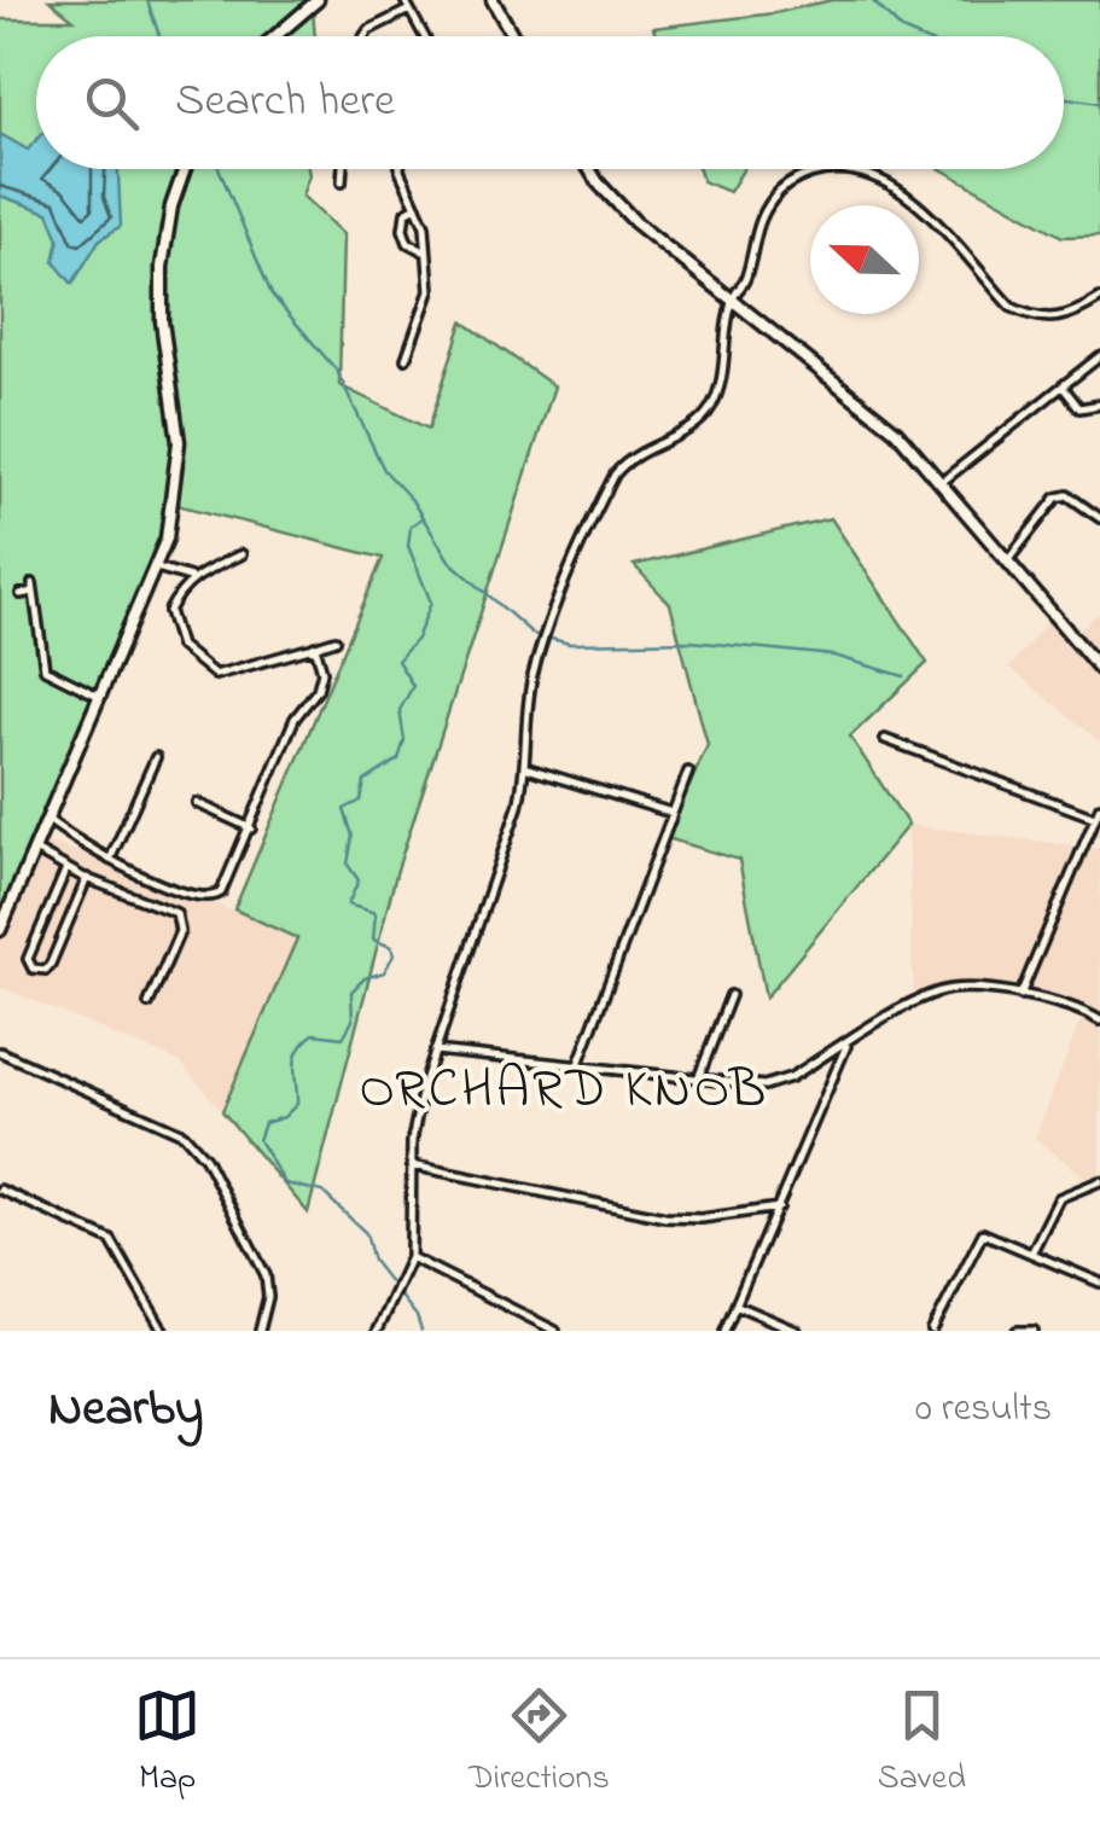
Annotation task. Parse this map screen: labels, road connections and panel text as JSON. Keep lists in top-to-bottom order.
{
  "districts": ["ORCHARD KNOB"],
  "north": "left",
  "page": {
    "search": "Search here",
    "heading": ["Nearby", "0 results"],
    "nav": ["Map", "Directions", "Saved"]
  }
}
